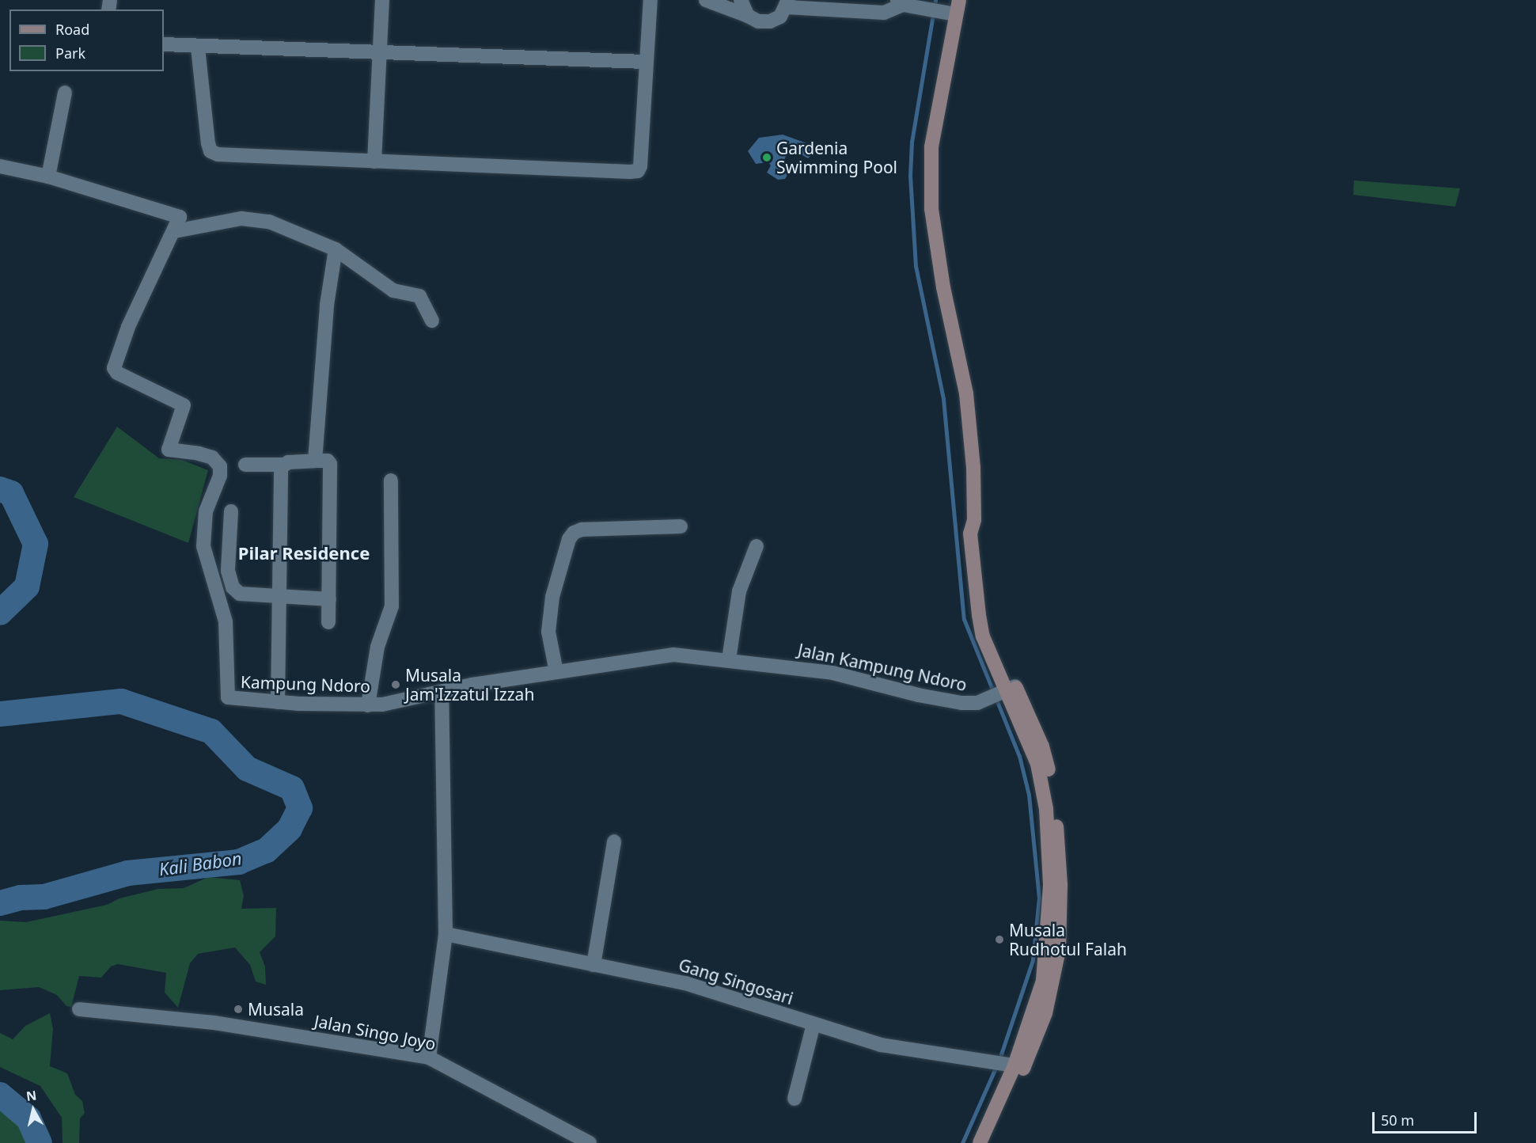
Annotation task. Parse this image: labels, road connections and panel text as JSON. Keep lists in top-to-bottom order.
{
  "streets": {
    "street": [
      "Jalan Kampung Ndoro",
      "Kampung Ndoro",
      "Gang Singosari",
      "Jalan Singo Joyo"
    ]
  },
  "crossings": [
    ["Jalan Kampung Ndoro", "Kampung Ndoro"]
  ],
  "districts": ["Pilar Residence"],
  "water": ["Kali Babon"],
  "places": [
    "Gardenia Swimming Pool",
    "Musala Jam'Izzatul Izzah",
    "Musala Rudhotul Falah",
    "Musala"
  ],
  "legend": ["Road", "Park"],
  "scale_bar": "50 m",
  "north": "top"
}
